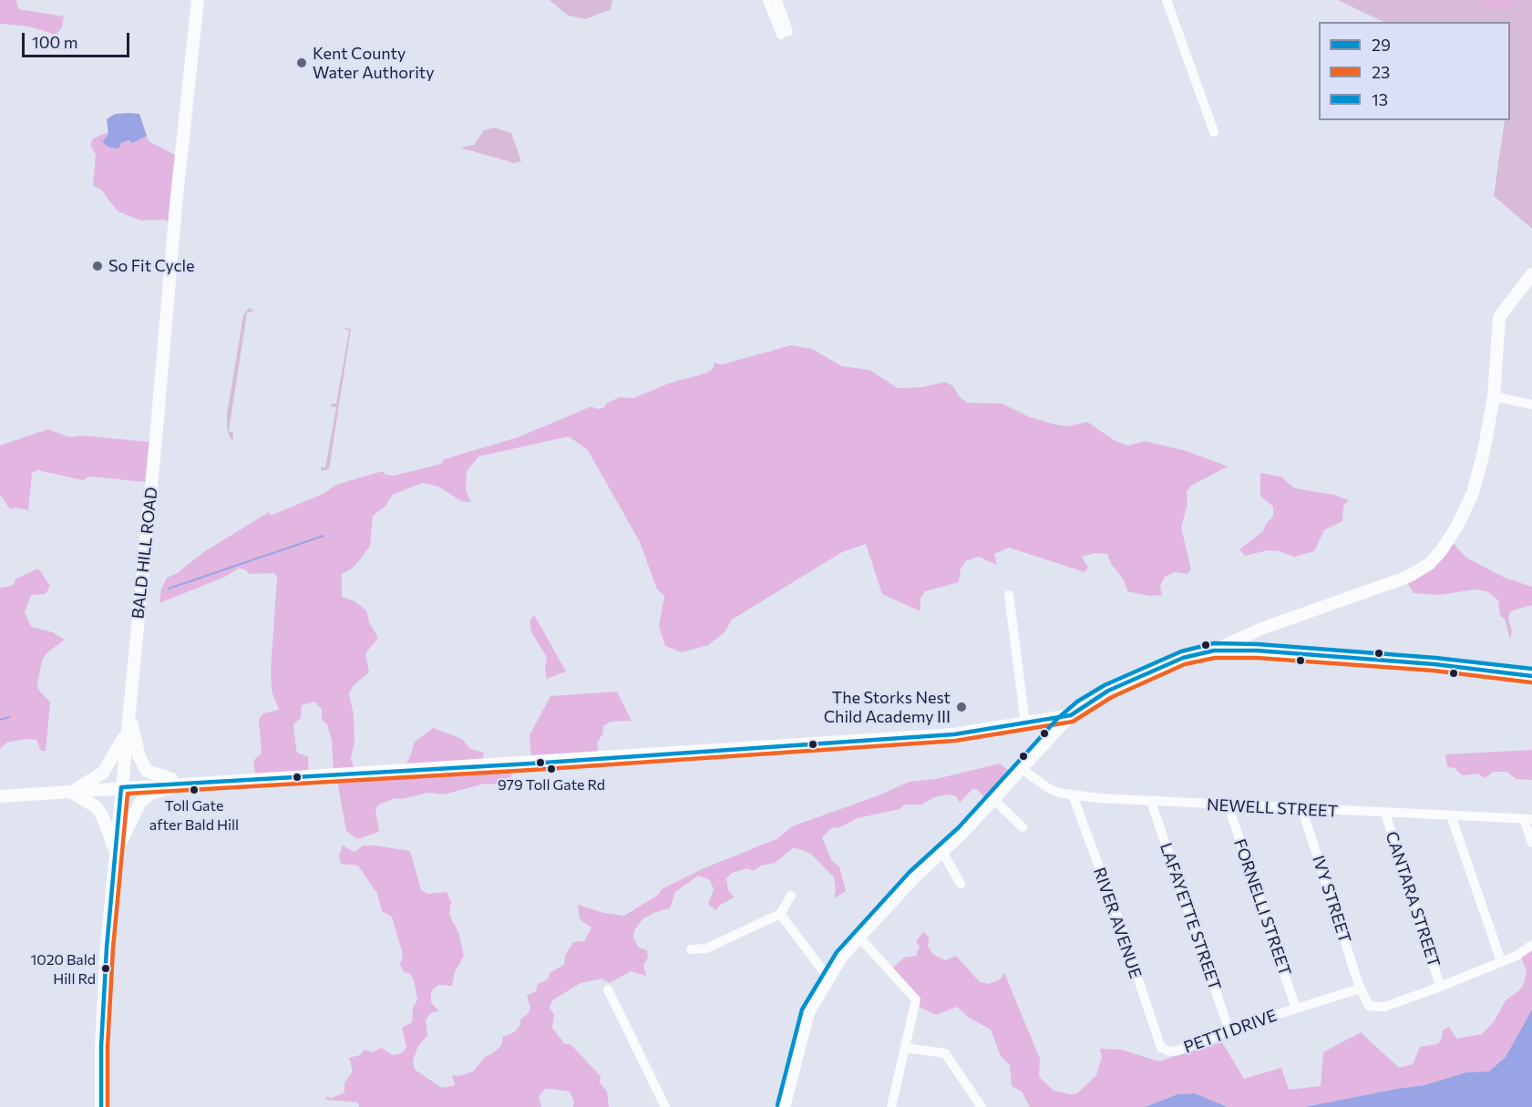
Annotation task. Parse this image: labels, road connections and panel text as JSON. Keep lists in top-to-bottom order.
{
  "streets": {
    "main road": ["BALD HILL ROAD"],
    "street": [
      "NEWELL STREET",
      "IVY STREET",
      "CANTARA STREET",
      "FORNELLI STREET",
      "LAFAYETTE STREET",
      "RIVER AVENUE",
      "PETTI DRIVE"
    ]
  },
  "crossings": [
    ["NEWELL STREET", "IVY STREET"],
    ["NEWELL STREET", "CANTARA STREET"],
    ["NEWELL STREET", "FORNELLI STREET"],
    ["NEWELL STREET", "LAFAYETTE STREET"],
    ["NEWELL STREET", "RIVER AVENUE"],
    ["IVY STREET", "PETTI DRIVE"],
    ["FORNELLI STREET", "PETTI DRIVE"],
    ["LAFAYETTE STREET", "PETTI DRIVE"],
    ["RIVER AVENUE", "PETTI DRIVE"]
  ],
  "places": [
    "Kent County Water Authority",
    "So Fit Cycle",
    "The Storks Nest Child Academy III",
    "979 Toll Gate Rd",
    "Toll Gate after Bald Hill",
    "1020 Bald Hill Rd"
  ],
  "lines": ["transit line 13", "transit line 29", "transit line 23"],
  "legend": ["29", "23", "13"],
  "scale_bar": "100 m"
}
